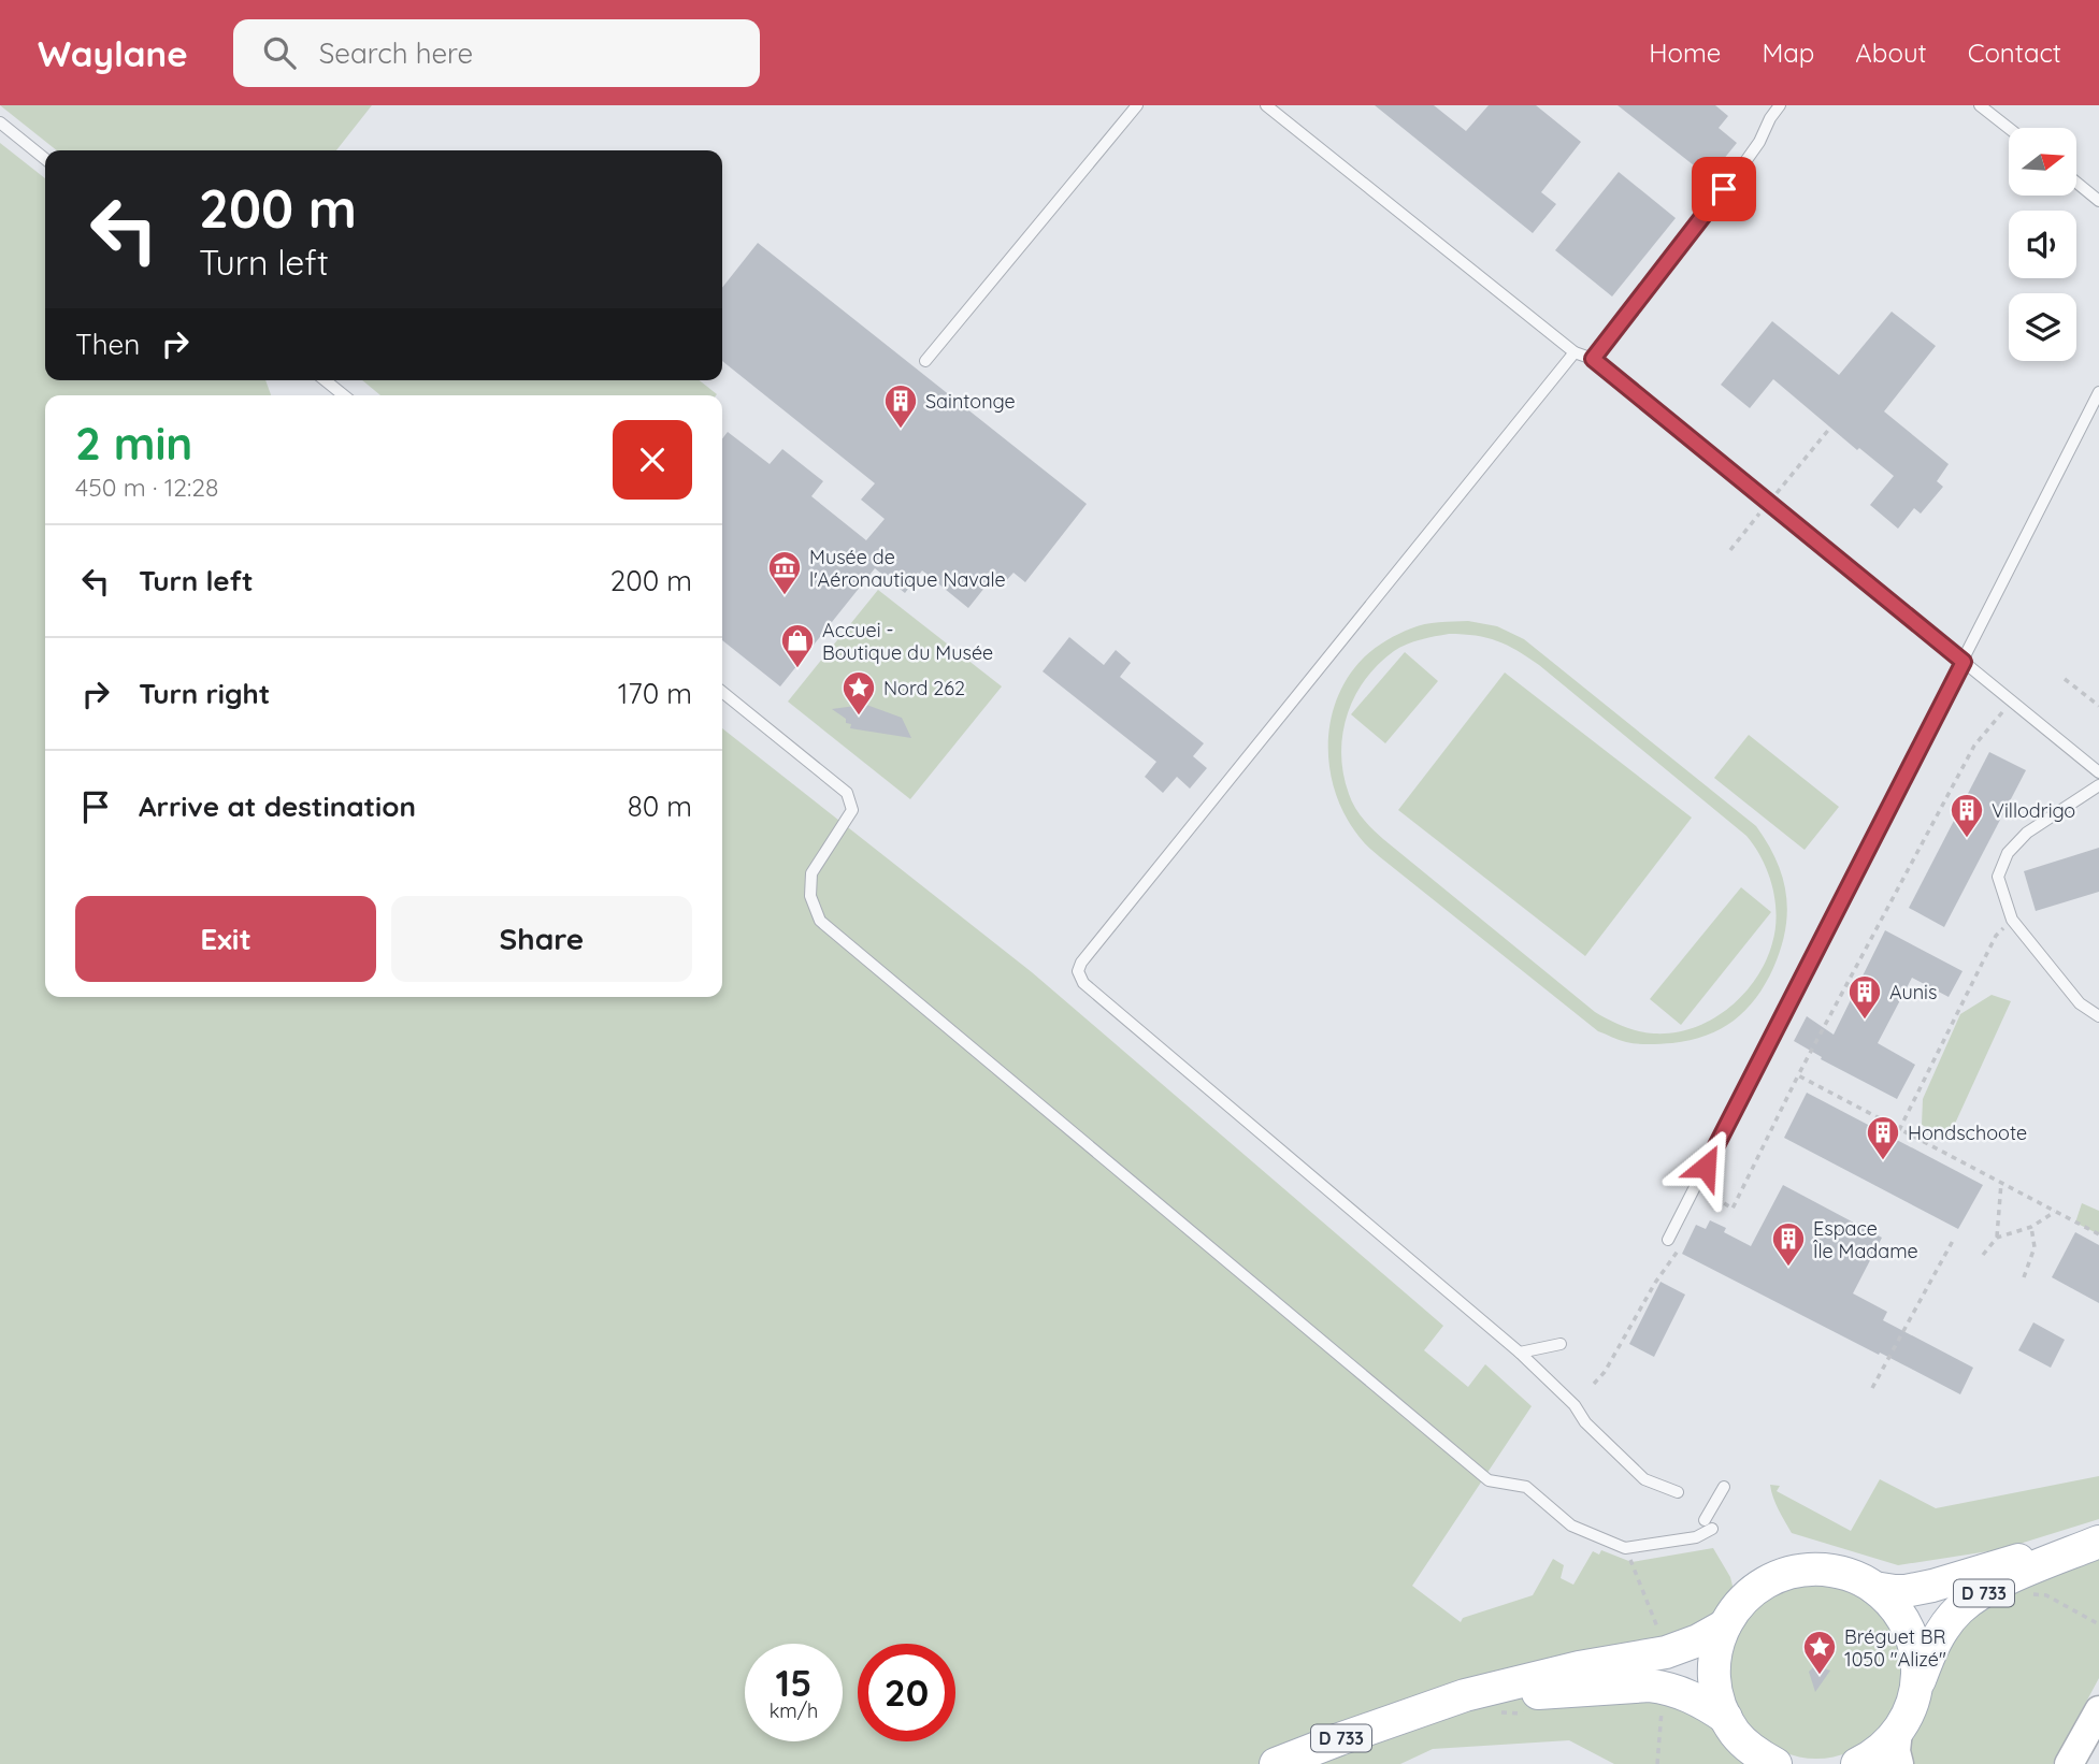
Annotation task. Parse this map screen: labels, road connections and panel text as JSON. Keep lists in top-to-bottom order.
{
  "streets": {
    "main road": ["D 733"]
  },
  "places": {
    "building": [
      "Saintonge",
      "Villodrigo",
      "Aunis",
      "Hondschoote",
      "Espace Île Madame"
    ],
    "museum": ["Musée de l'Aéronautique Navale"],
    "shop": ["Accuei - Boutique du Musée"],
    "place": ["Nord 262", "Bréguet BR 1050 \"Alizé\""]
  },
  "north": "right",
  "page": {
    "header": "Waylane",
    "search": "Search here",
    "nav": [
      "Home",
      "Map",
      "About",
      "Contact"
    ],
    "turn": ["200 m", "Turn left"],
    "then": "Then",
    "heading": ["2 min", "450 m · 12:28"],
    "list": [
      {
        "name": "Turn left",
        "value": "200 m"
      },
      {
        "name": "Turn right",
        "value": "170 m"
      },
      {
        "name": "Arrive at destination",
        "value": "80 m"
      }
    ],
    "buttons": ["Exit", "Share"],
    "speed": "15 km/h",
    "limit": "20"
  }
}
